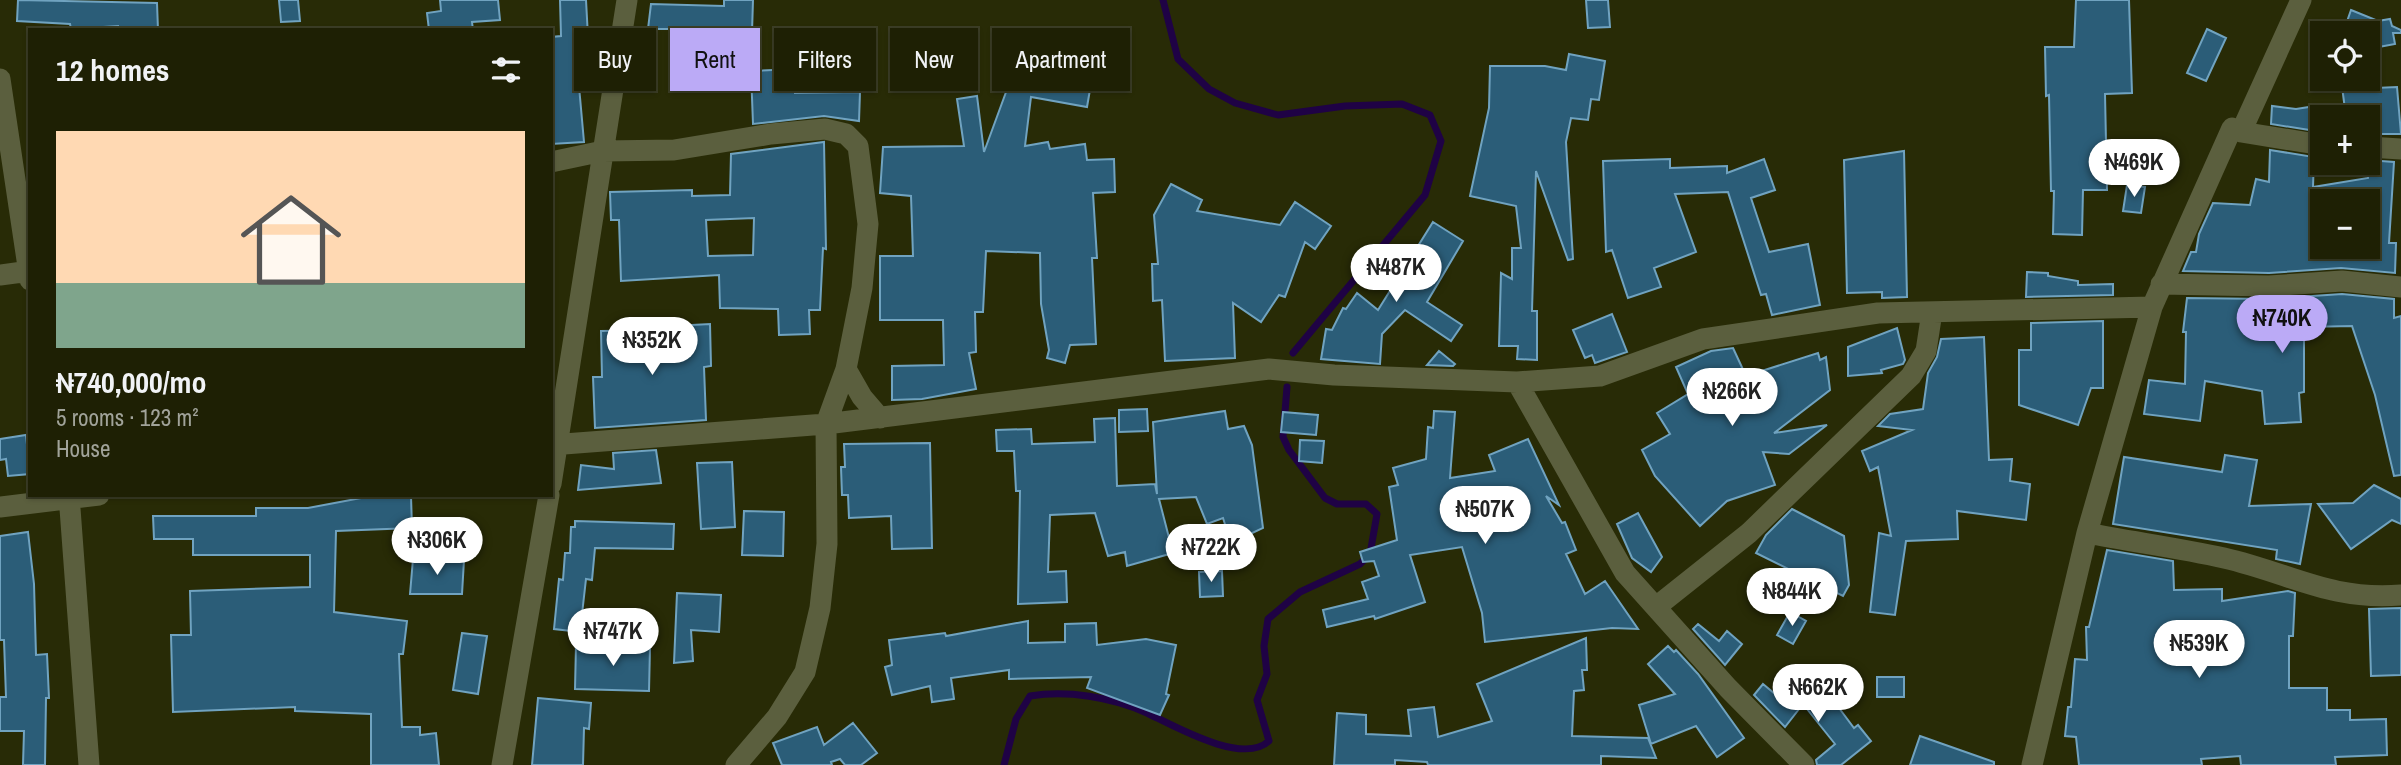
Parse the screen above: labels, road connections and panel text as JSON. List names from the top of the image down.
{
  "page": {
    "map_buttons": ["+", "−"],
    "chip": [
      "Buy",
      "Rent",
      "Filters",
      "New",
      "Apartment"
    ],
    "heading": "12 homes",
    "list": [
      {
        "name": "₦740,000/mo",
        "note": "5 rooms · 123 m² · House"
      }
    ],
    "price": [
      "₦469K",
      "₦487K",
      "₦740K",
      "₦352K",
      "₦266K",
      "₦507K",
      "₦306K",
      "₦722K",
      "₦844K",
      "₦747K",
      "₦539K",
      "₦662K"
    ]
  }
}
